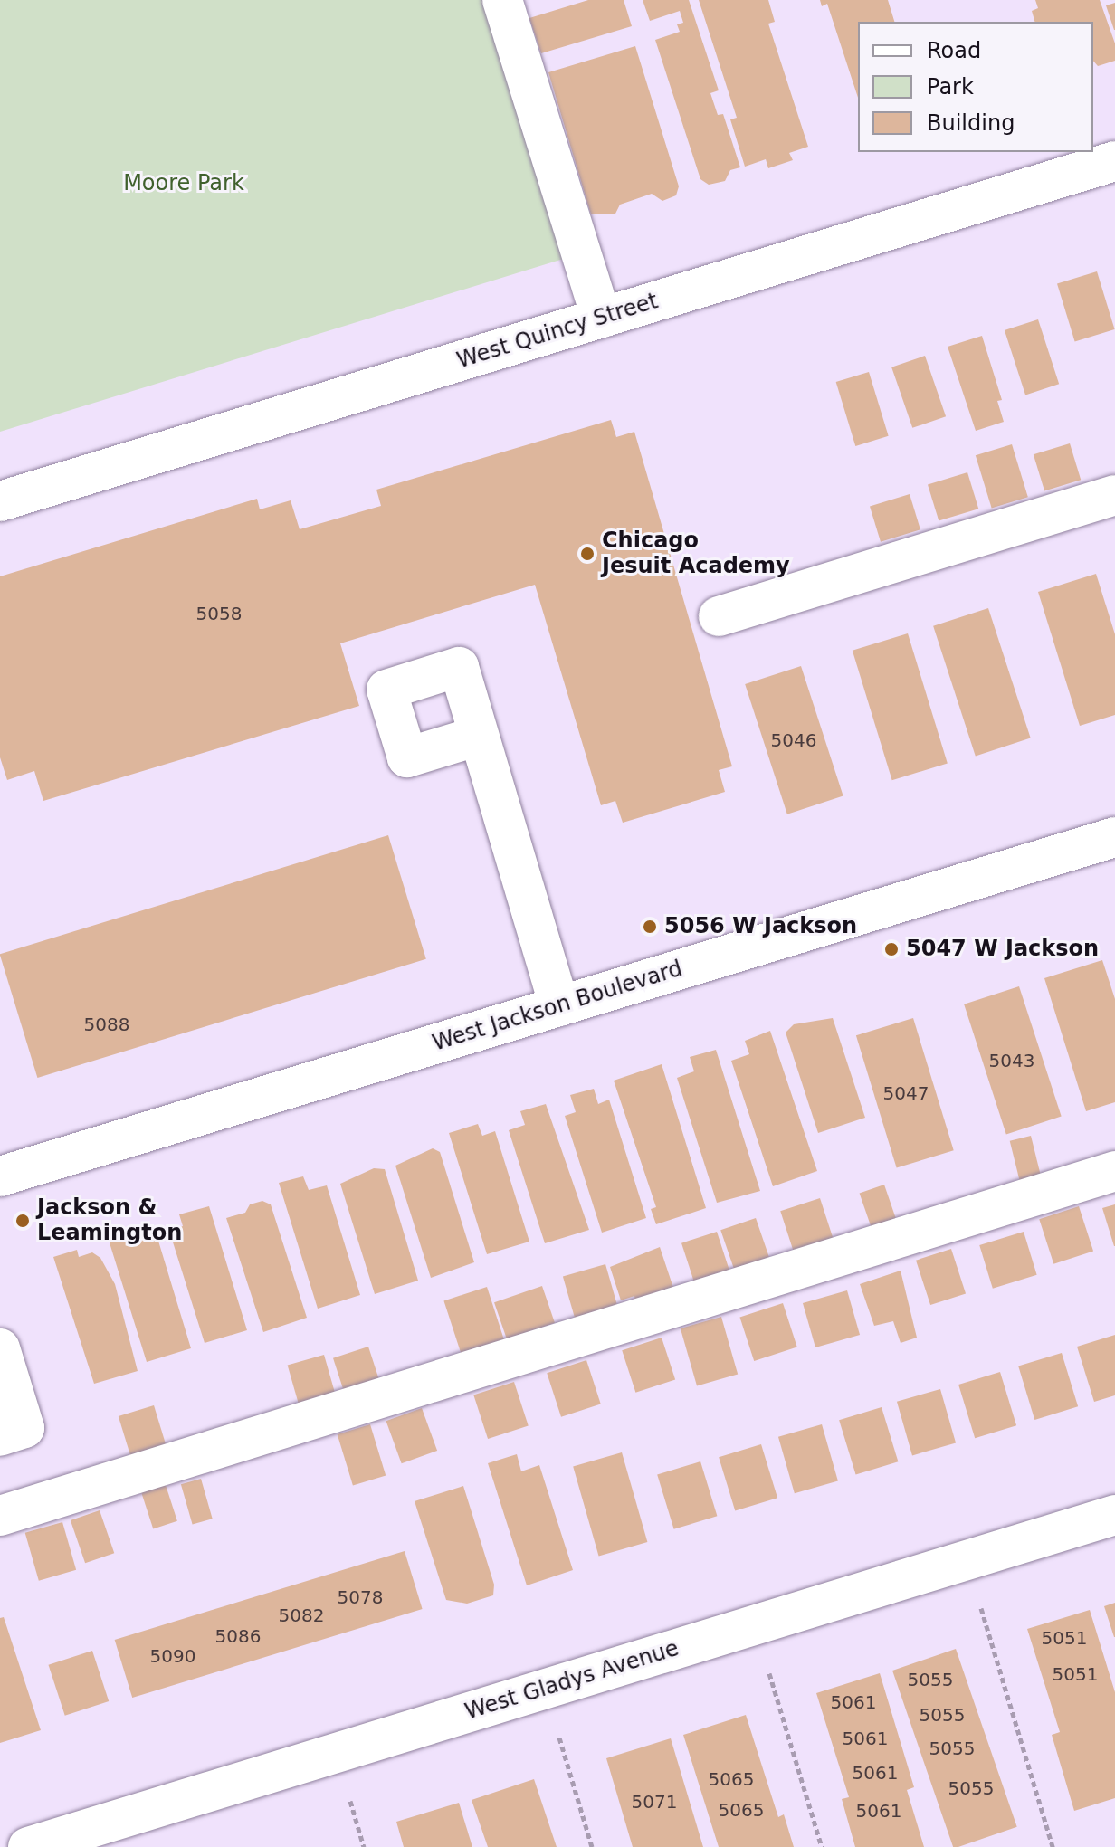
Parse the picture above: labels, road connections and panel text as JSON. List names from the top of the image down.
{
  "streets": {
    "street": ["West Quincy Street", "West Jackson Boulevard", "West Gladys Avenue"]
  },
  "parks": ["Moore Park"],
  "places": [
    "Chicago Jesuit Academy",
    "5056 W Jackson",
    "5047 W Jackson",
    "Jackson & Leamington"
  ],
  "house_numbers": [
    "5058",
    "5046",
    "5088",
    "5043",
    "5047",
    "5078",
    "5082",
    "5086",
    "5051",
    "5090",
    "5051",
    "5055",
    "5061",
    "5055",
    "5061",
    "5055",
    "5061",
    "5065",
    "5055",
    "5071",
    "5065",
    "5061"
  ],
  "legend": ["Road", "Park", "Building"]
}
